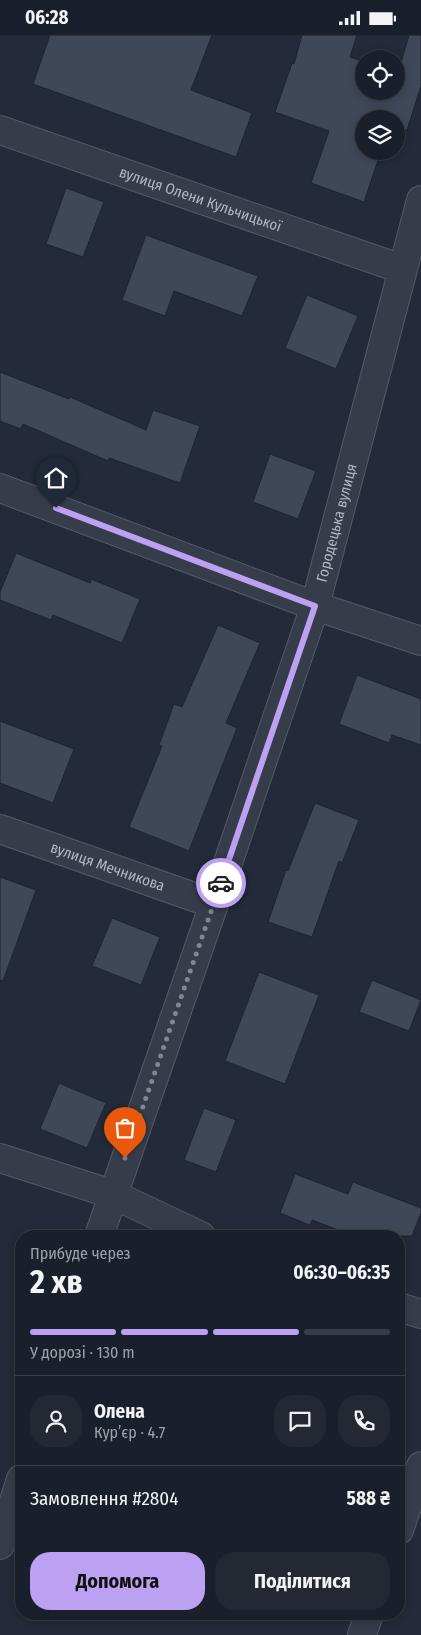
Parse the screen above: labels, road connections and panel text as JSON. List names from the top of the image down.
{
  "streets": {
    "street": ["вулиця Олени Кульчицької", "Городецька вулиця", "вулиця Мечникова"]
  },
  "crossings": [
    ["вулиця Олени Кульчицької", "Городецька вулиця"],
    ["Городецька вулиця", "вулиця Мечникова"]
  ],
  "page": {
    "status": "06:28",
    "heading": ["2 хв", "Прибуде через", "06:30–06:35"],
    "panel": [
      "Олена",
      "Кур’єр · 4.7",
      "Замовлення #2804",
      "588 ₴"
    ],
    "bar": "У дорозі · 130 m",
    "buttons": ["Допомога", "Поділитися"]
  }
}
